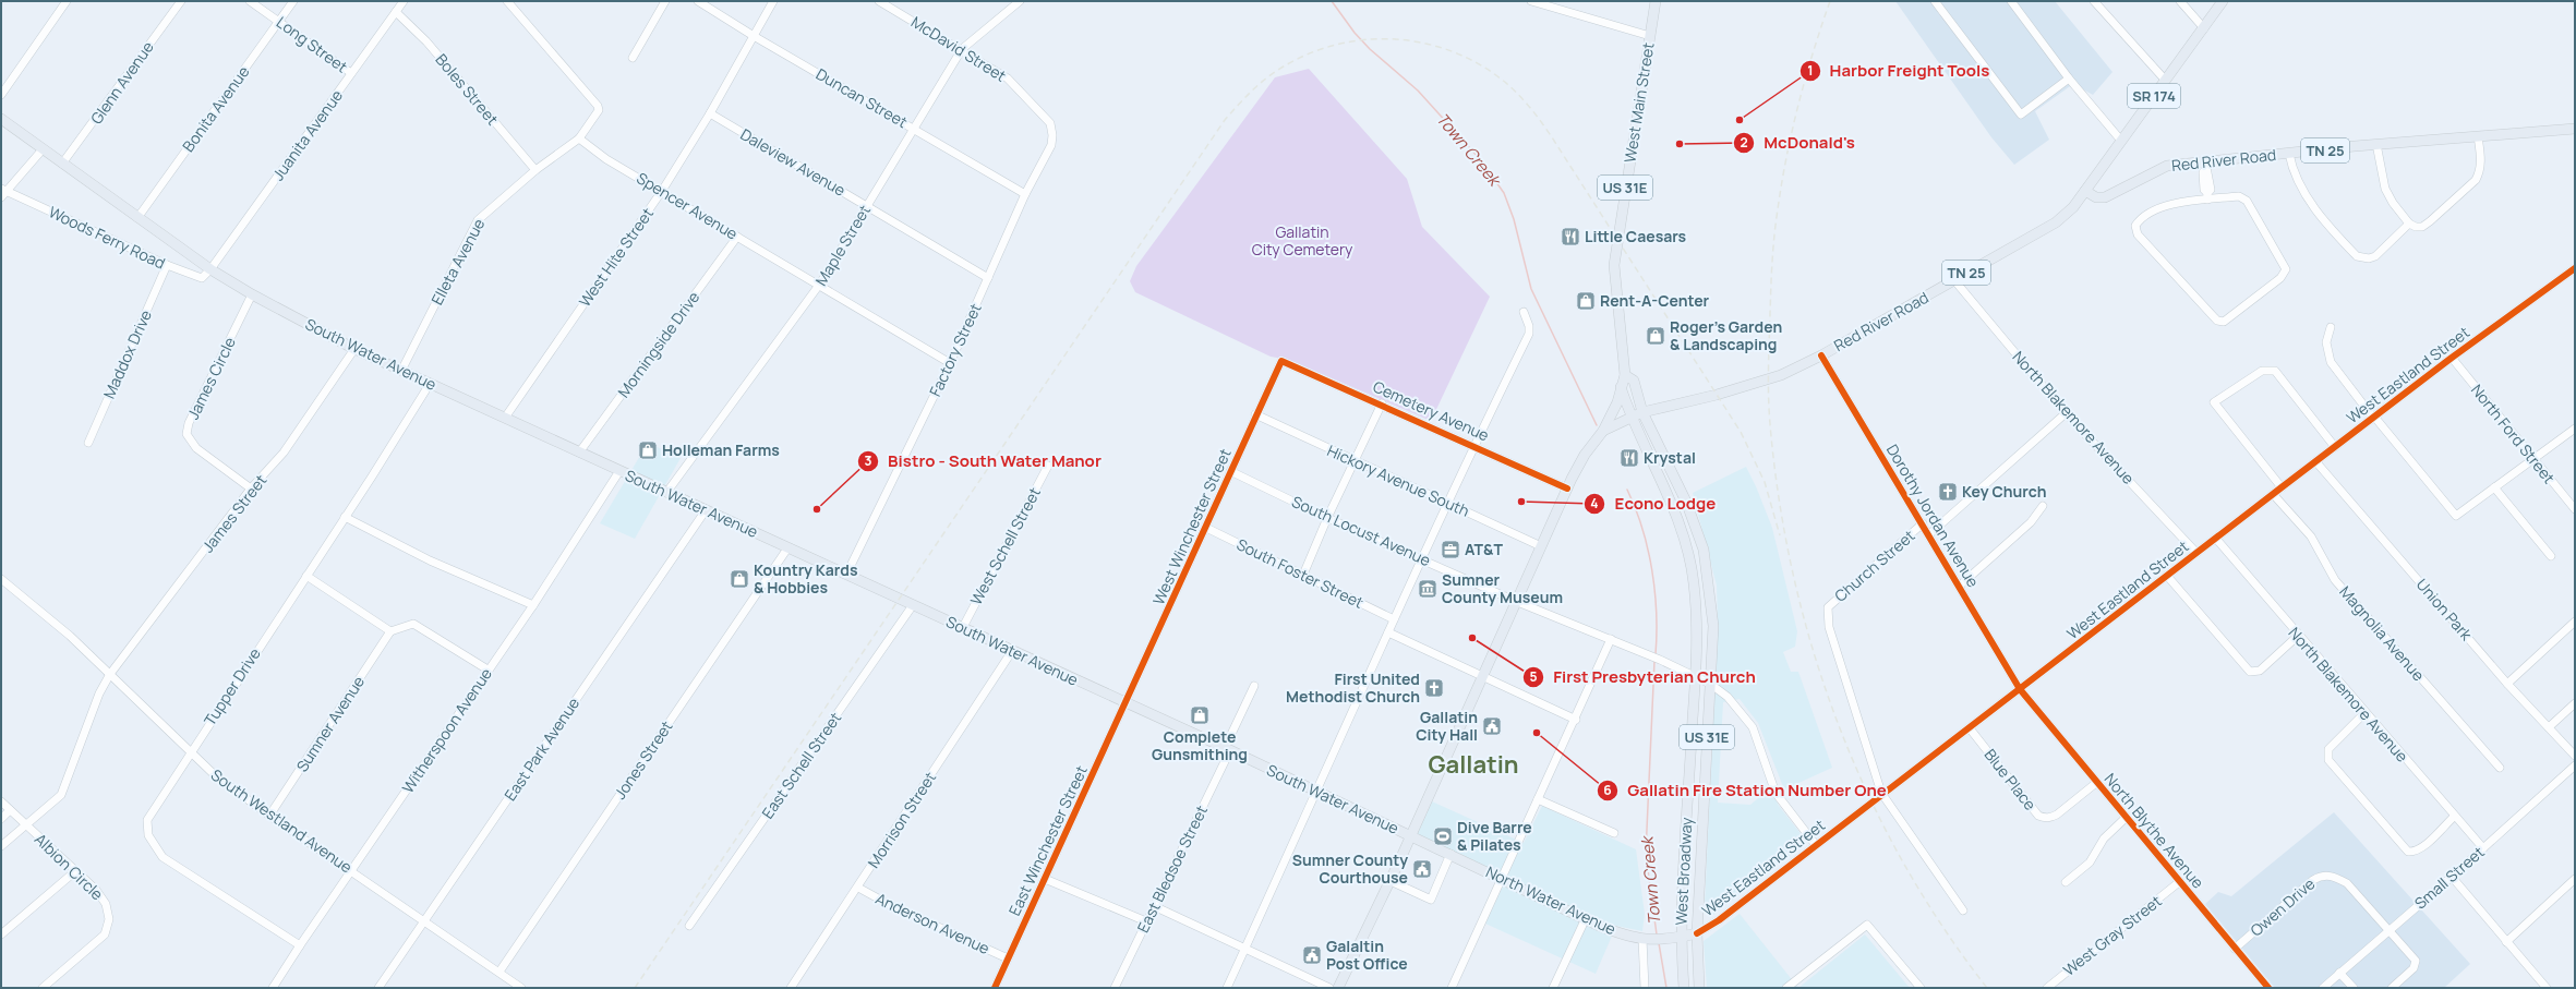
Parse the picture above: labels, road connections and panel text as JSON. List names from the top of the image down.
{
  "streets": {
    "main road": [
      "SR 174",
      "West Main Street",
      "TN 25",
      "Red River Road",
      "US 31E",
      "South Water Avenue",
      "West Broadway",
      "North Water Avenue"
    ],
    "street": [
      "Long Street",
      "McDavid Street",
      "Glenn Avenue",
      "Boles Street",
      "Duncan Street",
      "Bonita Avenue",
      "Juanita Avenue",
      "Daleview Avenue",
      "Spencer Avenue",
      "Woods Ferry Road",
      "Maple Street",
      "West Hite Street",
      "Elleta Avenue",
      "Morningside Drive",
      "Factory Street",
      "Maddox Drive",
      "West Eastland Street",
      "James Circle",
      "Cemetery Avenue",
      "North Blakemore Avenue",
      "North Ford Street",
      "Hickory Avenue South",
      "James Street",
      "Dorothy Jordan Avenue",
      "West Winchester Street",
      "South Locust Avenue",
      "West Schell Street",
      "Church Street",
      "South Foster Street",
      "Union Park",
      "Magnolia Avenue",
      "Tupper Drive",
      "Sumner Avenue",
      "Witherspoon Avenue",
      "East Park Avenue",
      "Jones Street",
      "East Schell Street",
      "Blue Place",
      "Morrison Street",
      "South Westland Avenue",
      "North Blythe Avenue",
      "East Winchester Street",
      "Albion Circle",
      "East Bledsoe Street",
      "Small Street",
      "Owen Drive",
      "Anderson Avenue",
      "West Gray Street"
    ]
  },
  "crossings": [
    ["Long Street", "Bonita Avenue"],
    ["Long Street", "Juanita Avenue"],
    ["McDavid Street", "Maple Street"],
    ["McDavid Street", "Factory Street"],
    ["Glenn Avenue", "South Water Avenue"],
    ["Boles Street", "Juanita Avenue"],
    ["Boles Street", "Elleta Avenue"],
    ["SR 174", "Red River Road"],
    ["Duncan Street", "Maple Street"],
    ["Duncan Street", "West Hite Street"],
    ["Duncan Street", "Factory Street"],
    ["West Main Street", "TN 25"],
    ["West Main Street", "Red River Road"],
    ["West Main Street", "US 31E"],
    ["West Main Street", "West Broadway"],
    ["Bonita Avenue", "South Water Avenue"],
    ["Juanita Avenue", "Woods Ferry Road"],
    ["Juanita Avenue", "South Water Avenue"],
    ["TN 25", "Red River Road"],
    ["TN 25", "South Water Avenue"],
    ["TN 25", "Cemetery Avenue"],
    ["TN 25", "Hickory Avenue South"],
    ["TN 25", "South Locust Avenue"],
    ["TN 25", "North Water Avenue"],
    ["Red River Road", "US 31E"],
    ["Red River Road", "North Blakemore Avenue"],
    ["Red River Road", "Dorothy Jordan Avenue"],
    ["Red River Road", "West Broadway"],
    ["Daleview Avenue", "Maple Street"],
    ["Daleview Avenue", "West Hite Street"],
    ["Daleview Avenue", "Factory Street"],
    ["US 31E", "West Eastland Street"],
    ["US 31E", "South Locust Avenue"],
    ["US 31E", "West Broadway"],
    ["US 31E", "North Water Avenue"],
    ["Spencer Avenue", "Maple Street"],
    ["Spencer Avenue", "West Hite Street"],
    ["Spencer Avenue", "Elleta Avenue"],
    ["Spencer Avenue", "Morningside Drive"],
    ["Spencer Avenue", "Factory Street"],
    ["Woods Ferry Road", "Maddox Drive"],
    ["Woods Ferry Road", "South Water Avenue"],
    ["Maple Street", "South Water Avenue"],
    ["West Hite Street", "South Water Avenue"],
    ["Elleta Avenue", "South Water Avenue"],
    ["Morningside Drive", "South Water Avenue"],
    ["Factory Street", "South Water Avenue"],
    ["South Water Avenue", "James Circle"],
    ["South Water Avenue", "James Street"],
    ["South Water Avenue", "West Winchester Street"],
    ["South Water Avenue", "West Schell Street"],
    ["South Water Avenue", "Tupper Drive"],
    ["South Water Avenue", "Witherspoon Avenue"],
    ["South Water Avenue", "East Park Avenue"],
    ["South Water Avenue", "Jones Street"],
    ["South Water Avenue", "East Schell Street"],
    ["South Water Avenue", "Morrison Street"],
    ["South Water Avenue", "East Winchester Street"],
    ["South Water Avenue", "East Bledsoe Street"],
    ["South Water Avenue", "North Water Avenue"],
    ["West Eastland Street", "North Blakemore Avenue"],
    ["West Eastland Street", "North Ford Street"],
    ["West Eastland Street", "Dorothy Jordan Avenue"],
    ["West Eastland Street", "South Locust Avenue"],
    ["West Eastland Street", "Church Street"],
    ["West Eastland Street", "Union Park"],
    ["West Eastland Street", "Magnolia Avenue"],
    ["West Eastland Street", "Blue Place"],
    ["West Eastland Street", "North Blythe Avenue"],
    ["West Eastland Street", "West Broadway"],
    ["West Eastland Street", "North Water Avenue"],
    ["James Circle", "James Street"],
    ["Cemetery Avenue", "West Winchester Street"],
    ["North Blakemore Avenue", "Church Street"],
    ["North Blakemore Avenue", "Small Street"],
    ["Hickory Avenue South", "West Winchester Street"],
    ["James Street", "South Westland Avenue"],
    ["James Street", "Albion Circle"],
    ["Dorothy Jordan Avenue", "Church Street"],
    ["Dorothy Jordan Avenue", "North Blythe Avenue"],
    ["West Winchester Street", "South Locust Avenue"],
    ["West Winchester Street", "South Foster Street"],
    ["West Winchester Street", "East Winchester Street"],
    ["South Locust Avenue", "West Broadway"],
    ["Tupper Drive", "Witherspoon Avenue"],
    ["Tupper Drive", "South Westland Avenue"],
    ["Sumner Avenue", "South Westland Avenue"],
    ["Witherspoon Avenue", "South Westland Avenue"],
    ["East Park Avenue", "South Westland Avenue"],
    ["Jones Street", "South Westland Avenue"],
    ["Blue Place", "North Blythe Avenue"],
    ["Morrison Street", "Anderson Avenue"],
    ["North Blythe Avenue", "Owen Drive"],
    ["North Blythe Avenue", "West Gray Street"],
    ["East Winchester Street", "Anderson Avenue"],
    ["West Broadway", "North Water Avenue"],
    ["Small Street", "Owen Drive"]
  ],
  "districts": ["Gallatin"],
  "water": ["Town Creek"],
  "parks": ["Gallatin City Cemetery"],
  "places": {
    "other": [
      "Harbor Freight Tools",
      "McDonald's",
      "Econo Lodge",
      "Bistro - South Water Manor",
      "First Presbyterian Church",
      "Gallatin Fire Station Number One"
    ],
    "restaurant": ["Little Caesars", "Krystal"],
    "shop": [
      "Rent-A-Center",
      "Roger's Garden & Landscaping",
      "Holleman Farms",
      "Kountry Kards & Hobbies",
      "Complete Gunsmithing"
    ],
    "church": ["Key Church", "First United Methodist Church"],
    "office": ["AT&T"],
    "museum": ["Sumner County Museum"],
    "public building": ["Gallatin City Hall", "Sumner County Courthouse", "Galaltin Post Office"],
    "sports": ["Dive Barre & Pilates"]
  }
}
